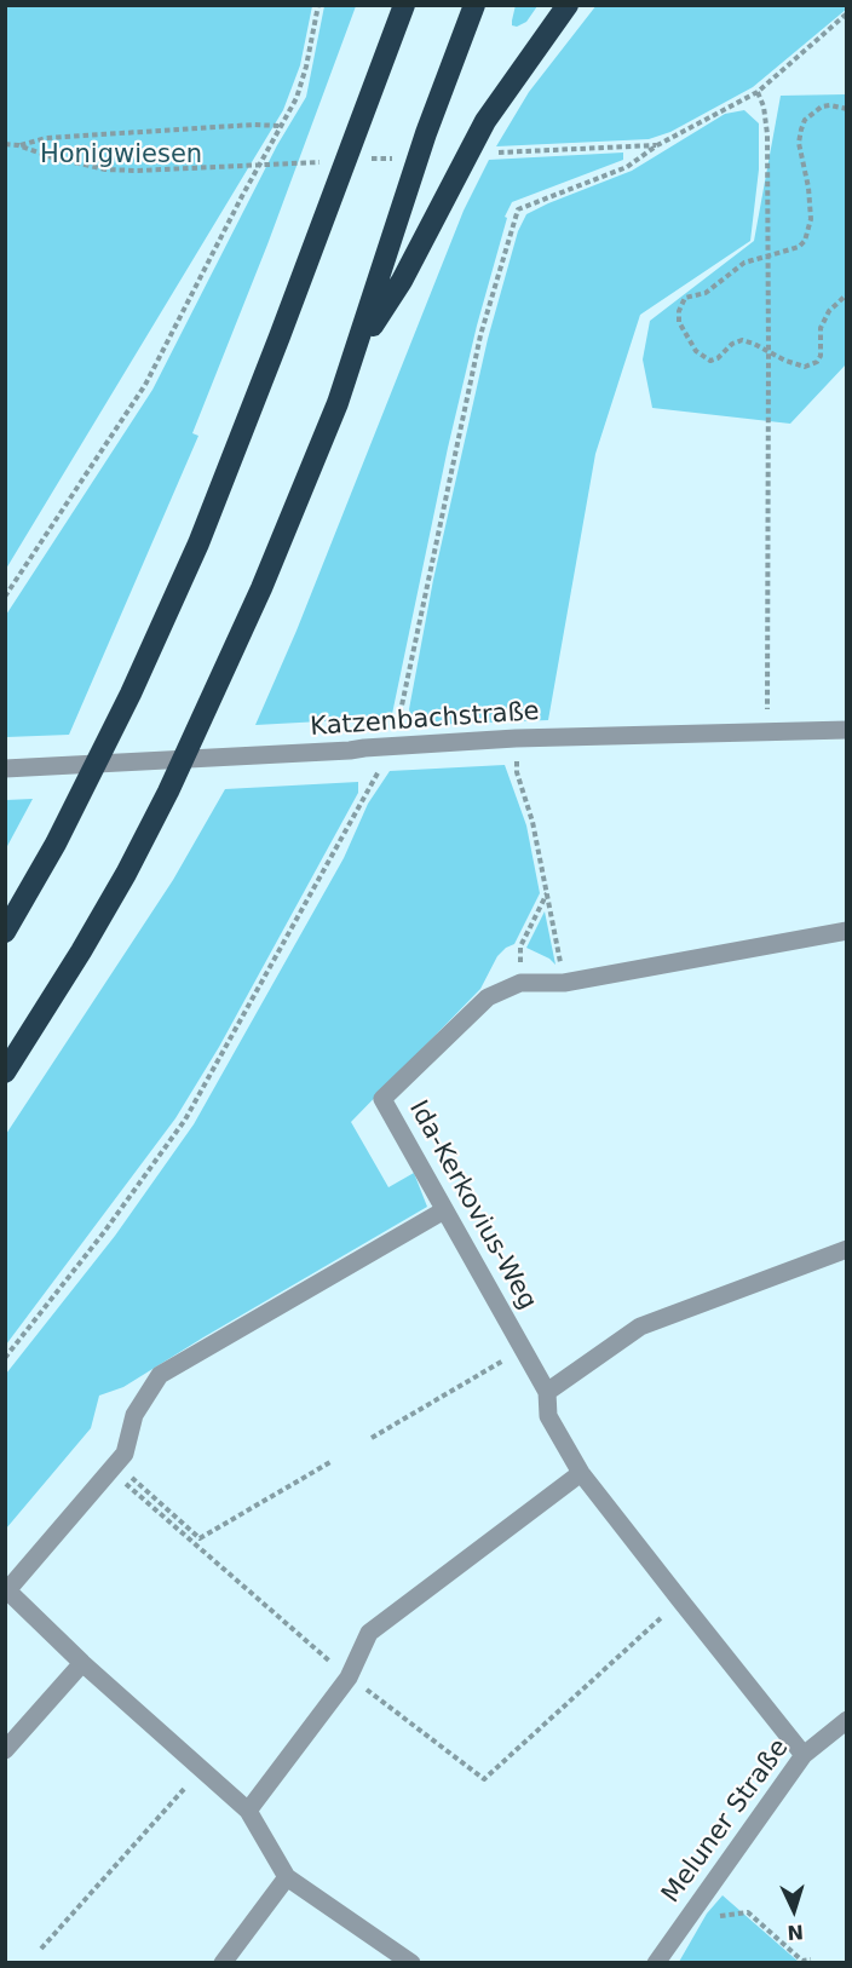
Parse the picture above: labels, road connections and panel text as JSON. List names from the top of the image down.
{
  "streets": {
    "street": ["Katzenbachstraße", "Ida-Kerkovius-Weg", "Meluner Straße"]
  },
  "crossings": [
    ["Ida-Kerkovius-Weg", "Meluner Straße"]
  ],
  "parks": ["Honigwiesen"],
  "north": "bottom"
}
